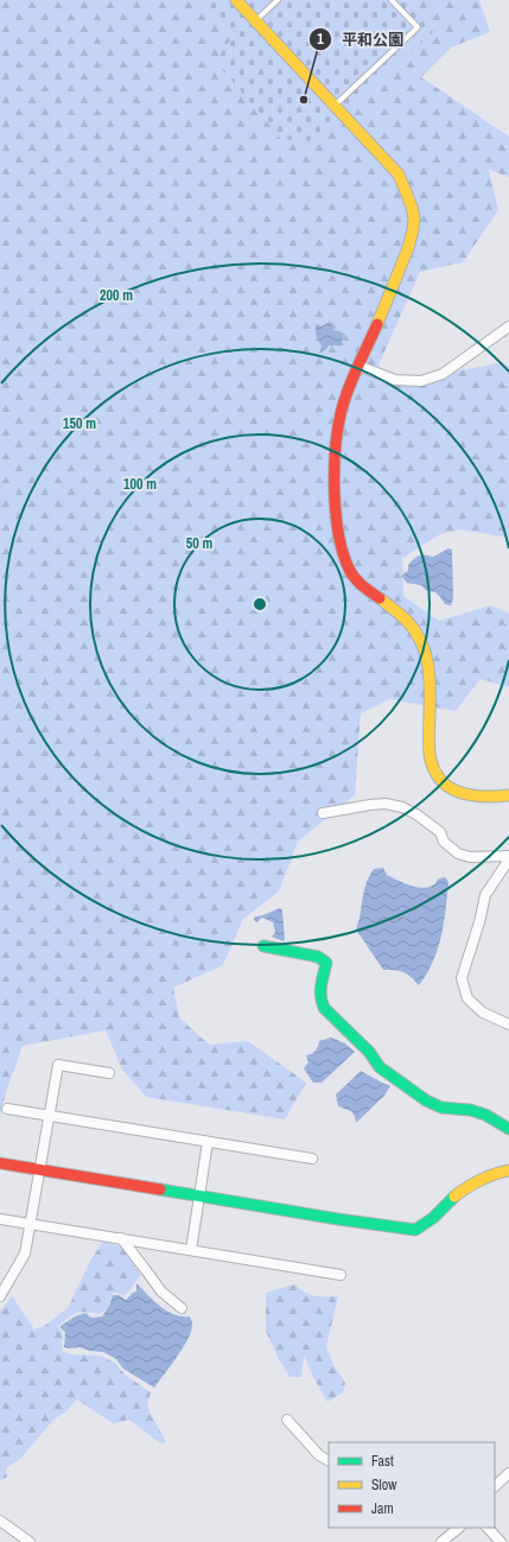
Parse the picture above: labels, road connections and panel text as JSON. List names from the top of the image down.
{
  "places": ["平和公園"],
  "legend": ["Fast", "Slow", "Jam"],
  "rings": [
    "200 m",
    "150 m",
    "100 m",
    "50 m"
  ]
}
